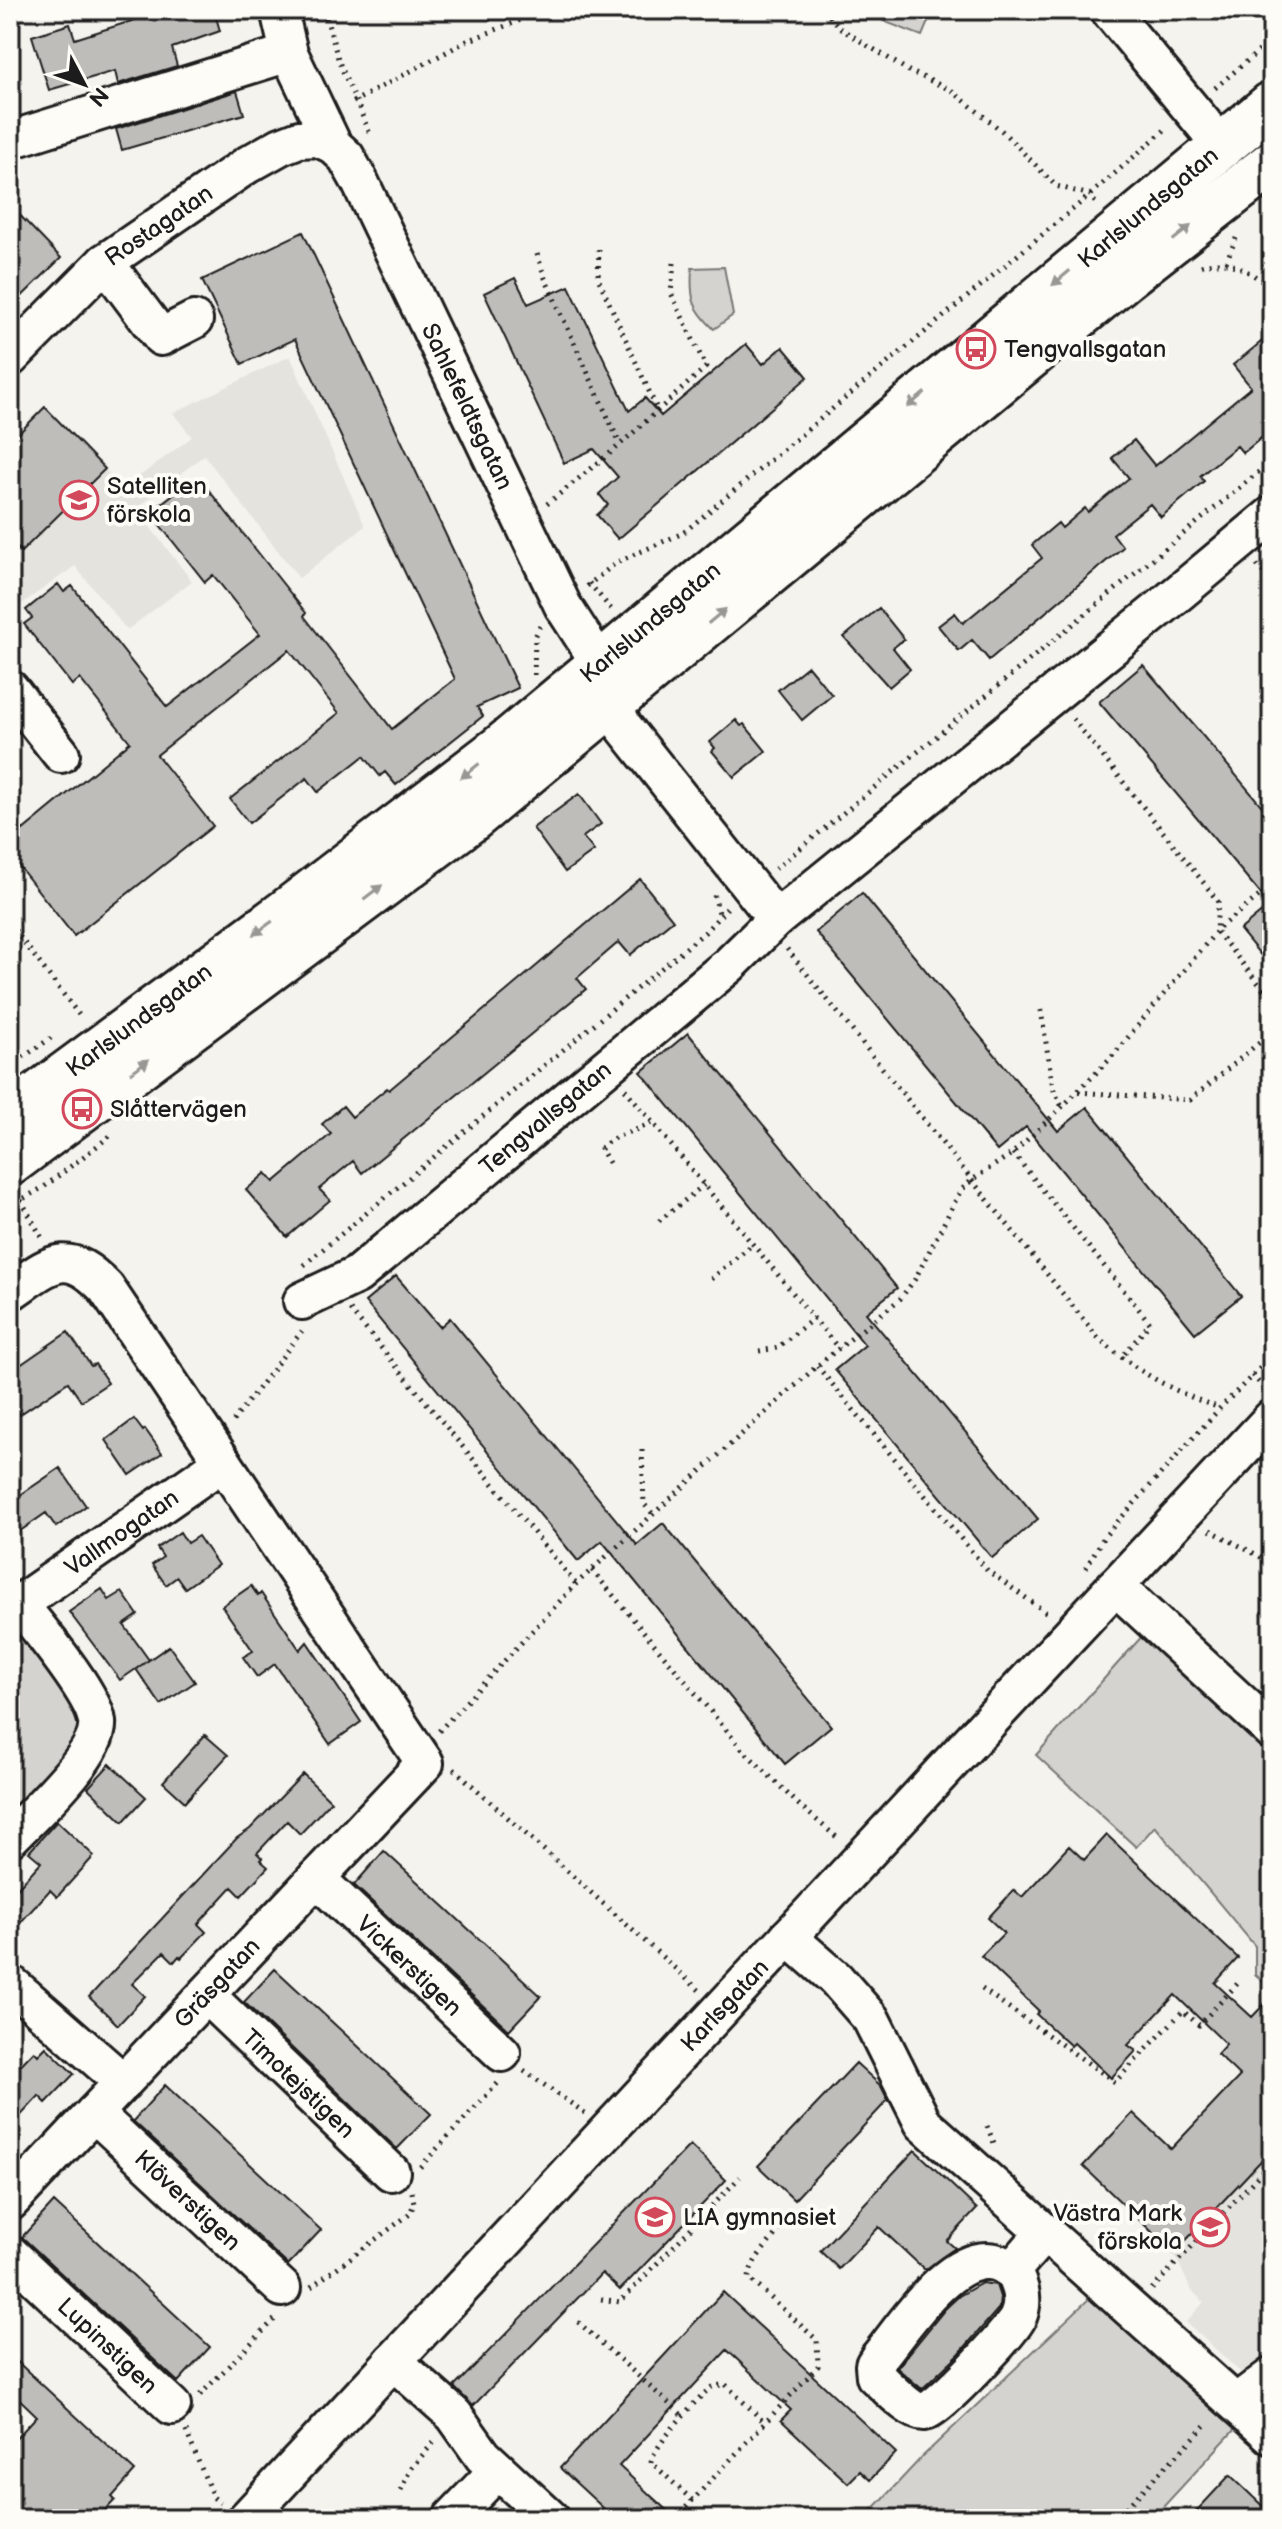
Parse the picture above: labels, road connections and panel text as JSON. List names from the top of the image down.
{
  "streets": {
    "main road": ["Karlslundsgatan"],
    "street": [
      "Rostagatan",
      "Sahlefeldtsgatan",
      "Tengvallsgatan",
      "Vallmogatan",
      "Vickerstigen",
      "Gräsgatan",
      "Karlsgatan",
      "Timotejstigen",
      "Klöverstigen",
      "Lupinstigen"
    ]
  },
  "crossings": [
    ["Karlslundsgatan", "Sahlefeldtsgatan"],
    ["Rostagatan", "Sahlefeldtsgatan"],
    ["Vickerstigen", "Gräsgatan"],
    ["Gräsgatan", "Timotejstigen"],
    ["Gräsgatan", "Klöverstigen"]
  ],
  "places": {
    "bus stop": ["Tengvallsgatan", "Slåttervägen"],
    "school or university": ["Satelliten förskola", "LIA gymnasiet", "Västra Mark förskola"]
  },
  "north": "bottom right"
}
